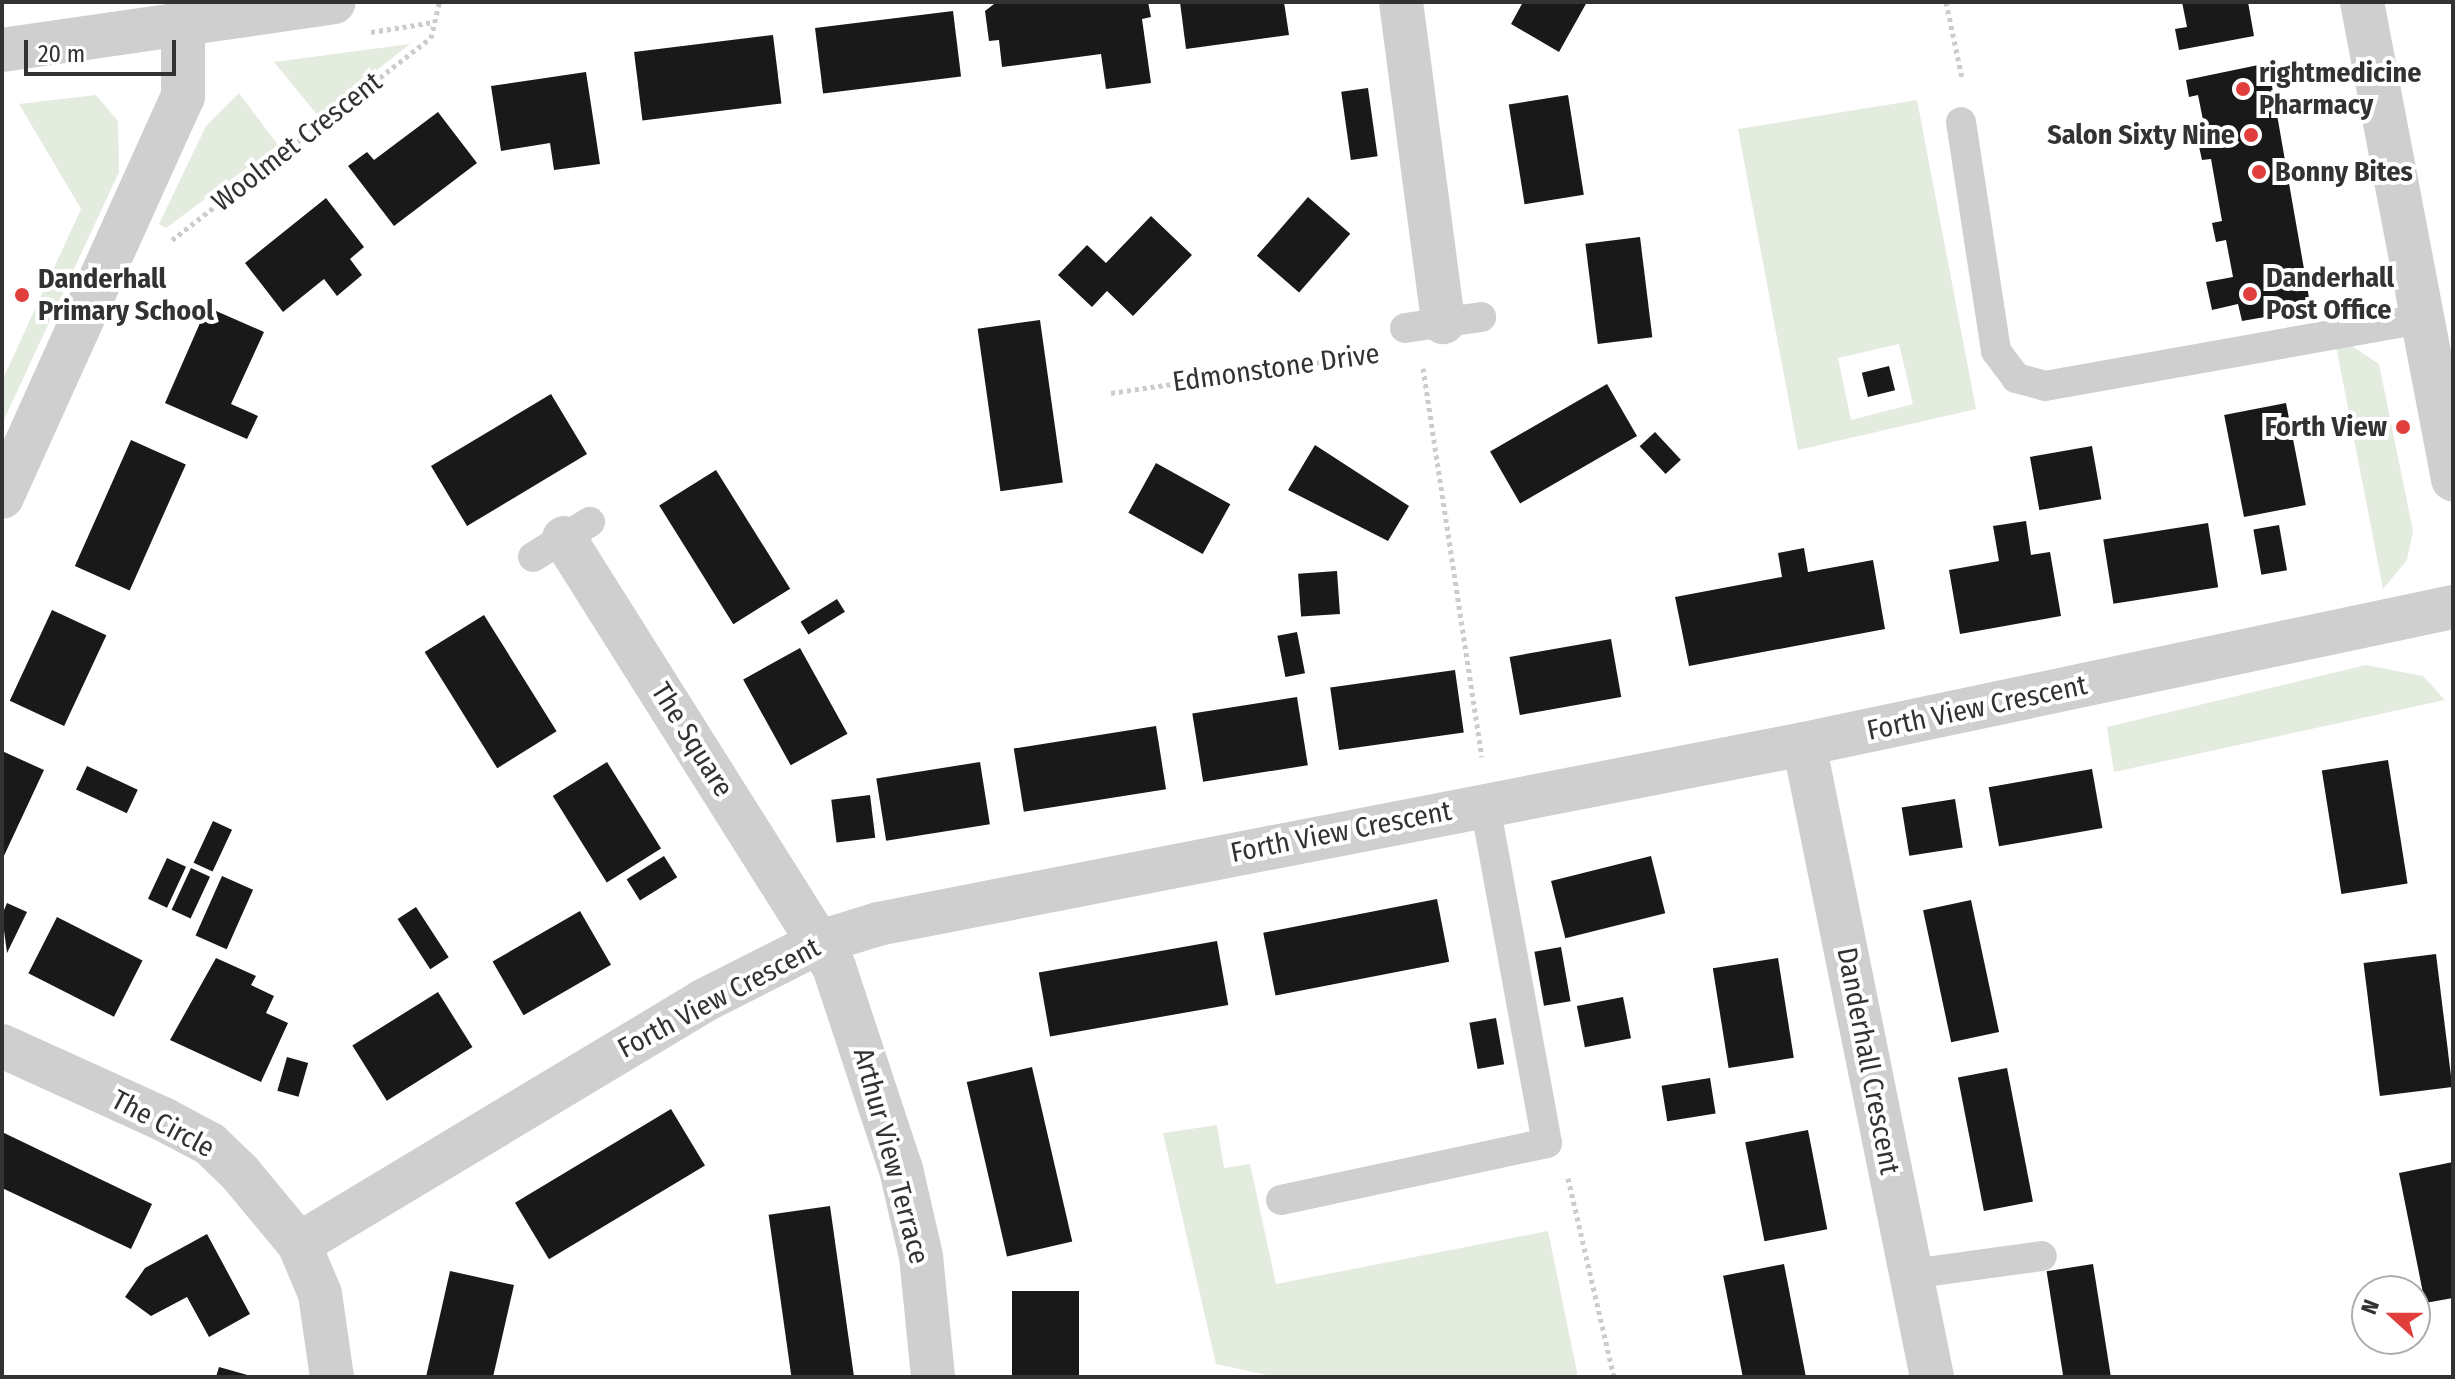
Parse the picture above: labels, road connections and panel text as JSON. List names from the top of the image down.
{
  "streets": {
    "street": [
      "Forth View Crescent",
      "The Square",
      "Danderhall Crescent",
      "The Circle",
      "Arthur View Terrace"
    ],
    "path": ["Woolmet Crescent", "Edmonstone Drive"]
  },
  "crossings": [
    ["Forth View Crescent", "The Square"],
    ["Forth View Crescent", "Danderhall Crescent"],
    ["Forth View Crescent", "The Circle"],
    ["Forth View Crescent", "Arthur View Terrace"],
    ["The Square", "Arthur View Terrace"]
  ],
  "places": [
    "rightmedicine Pharmacy",
    "Salon Sixty Nine",
    "Bonny Bites",
    "Danderhall Post Office",
    "Danderhall Primary School",
    "Forth View"
  ],
  "scale_bar": "20 m",
  "north": "left"
}
